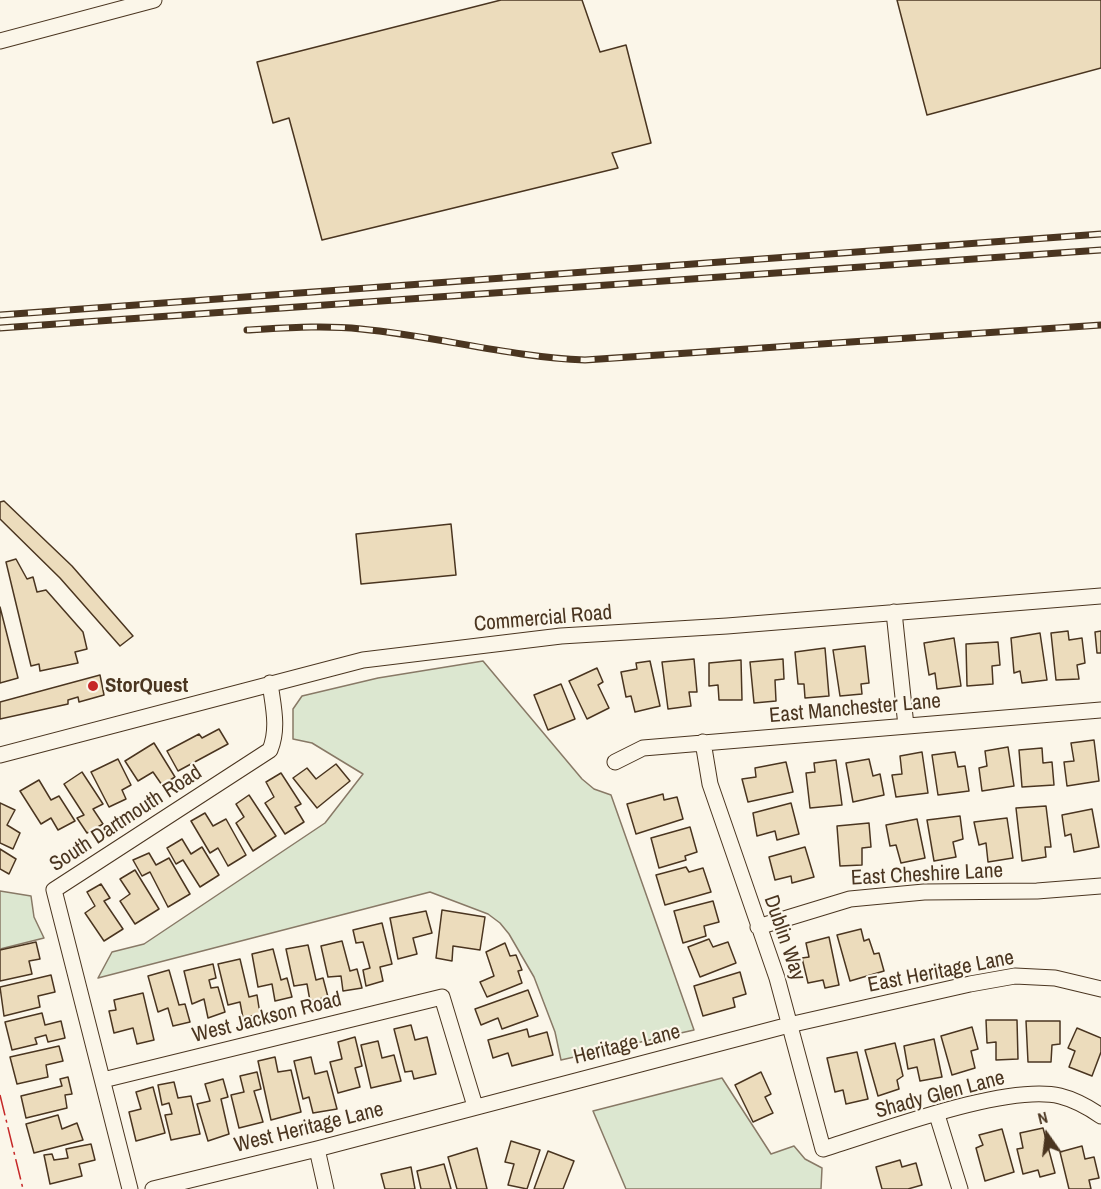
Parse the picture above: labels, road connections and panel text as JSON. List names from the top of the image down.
{
  "streets": {
    "street": [
      "Commercial Road",
      "East Manchester Lane",
      "South Dartmouth Road",
      "East Cheshire Lane",
      "Dublin Way",
      "East Heritage Lane",
      "West Jackson Road",
      "Heritage Lane",
      "Shady Glen Lane",
      "West Heritage Lane"
    ]
  },
  "crossings": [
    ["Commercial Road", "South Dartmouth Road"],
    ["East Manchester Lane", "Dublin Way"],
    ["South Dartmouth Road", "West Jackson Road"],
    ["East Cheshire Lane", "Dublin Way"],
    ["Dublin Way", "East Heritage Lane"],
    ["Dublin Way", "Heritage Lane"],
    ["Dublin Way", "Shady Glen Lane"],
    ["East Heritage Lane", "Heritage Lane"],
    ["West Jackson Road", "Heritage Lane"],
    ["West Jackson Road", "West Heritage Lane"],
    ["Heritage Lane", "West Heritage Lane"]
  ],
  "places": ["StorQuest"],
  "north": "top"
}
